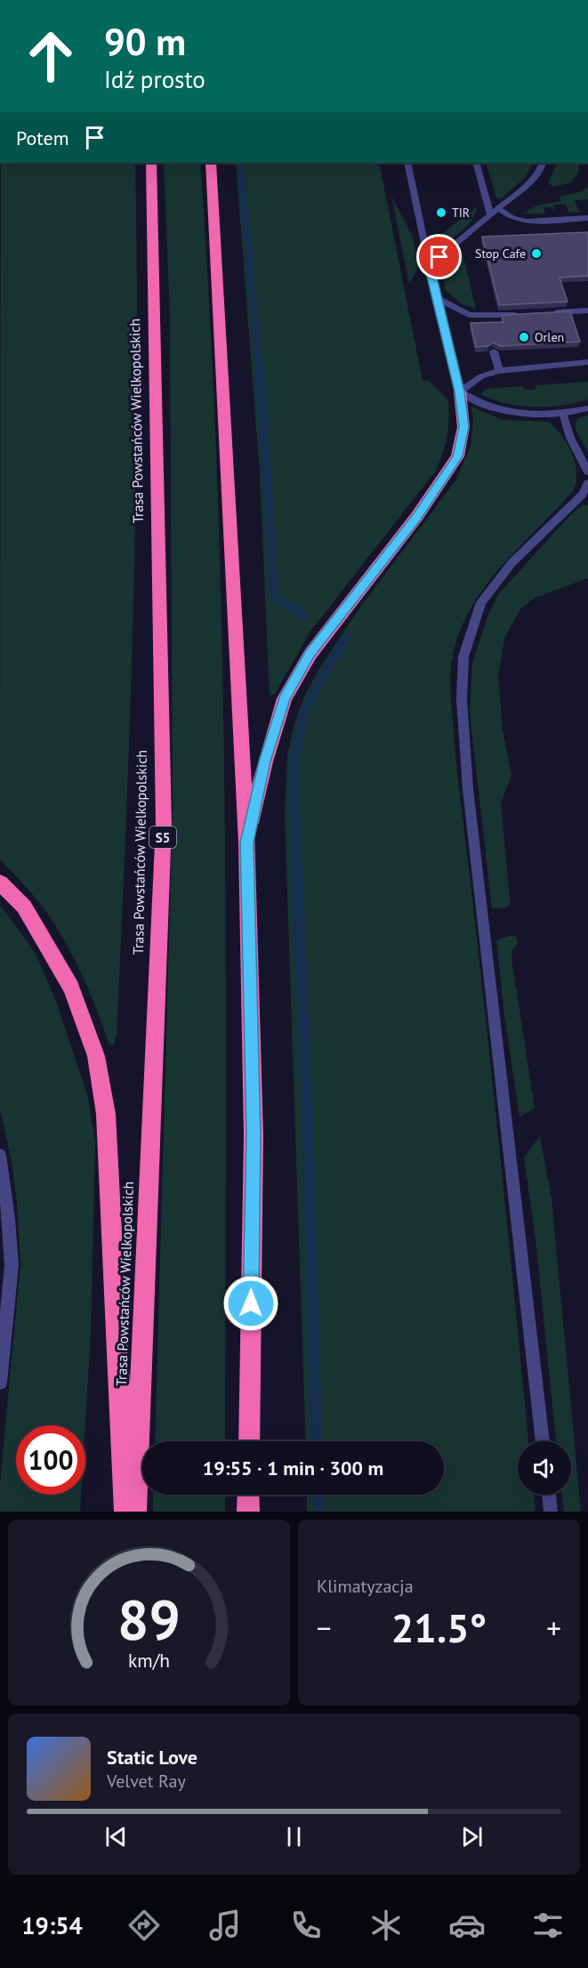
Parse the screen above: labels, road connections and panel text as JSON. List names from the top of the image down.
{
  "streets": {
    "highway": ["Trasa Powstańców Wielkopolskich", "S5"]
  },
  "places": ["TIR", "Stop Cafe", "Orlen"],
  "page": {
    "turn": ["90 m", "Idź prosto"],
    "then": "Potem",
    "limit": "100",
    "trip": "19:55 · 1 min · 300 m",
    "tile": "Klimatyzacja",
    "heat": ["−", "21.5°", "+"],
    "song": ["Static Love", "Velvet Ray"],
    "tabs": "19:54",
    "gauge": ["89", "km/h"]
  }
}
